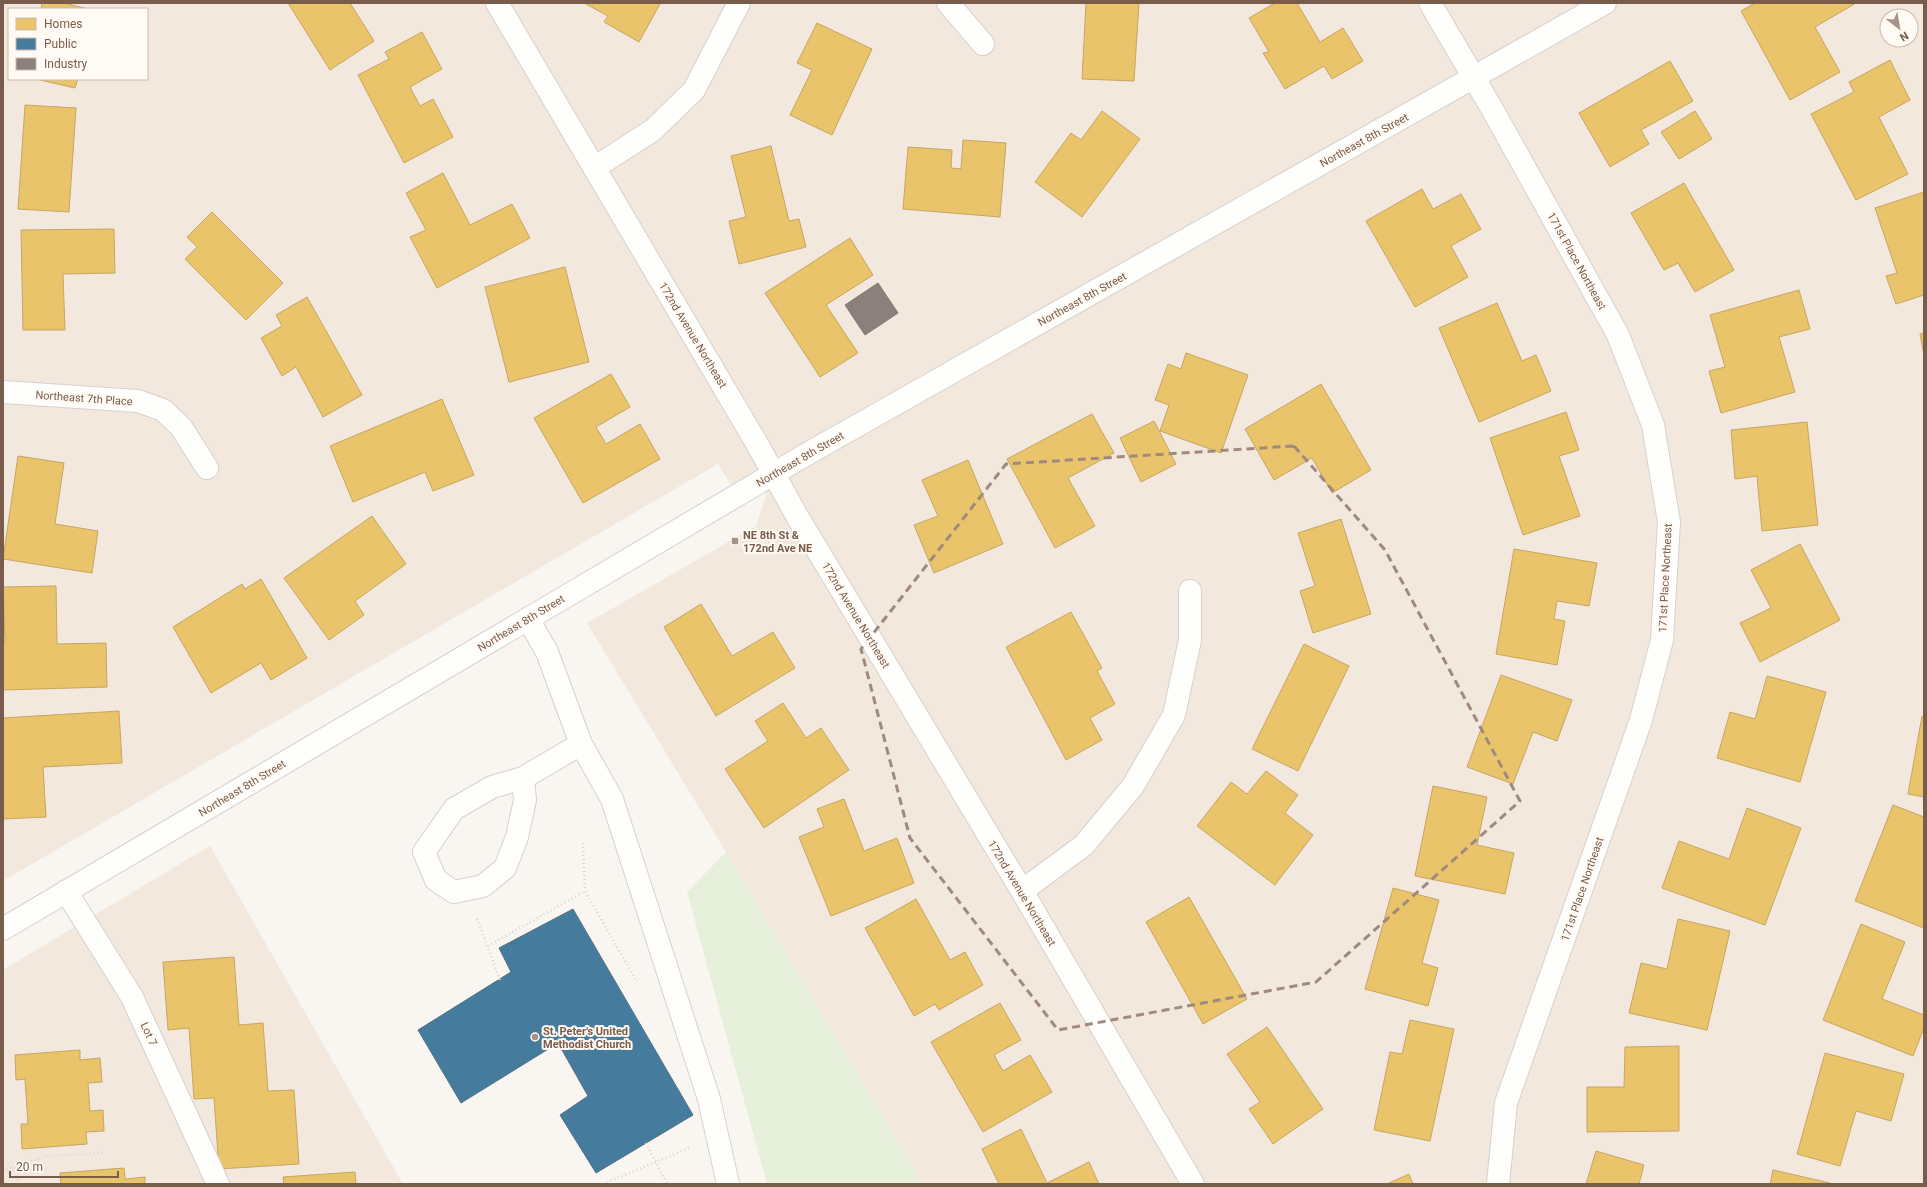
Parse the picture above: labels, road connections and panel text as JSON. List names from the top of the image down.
{
  "streets": {
    "street": [
      "Northeast 8th Street",
      "171st Place Northeast",
      "172nd Avenue Northeast",
      "Northeast 7th Place",
      "Lot 7"
    ]
  },
  "crossings": [
    ["Northeast 8th Street", "171st Place Northeast"],
    ["Northeast 8th Street", "172nd Avenue Northeast"],
    ["Northeast 8th Street", "Lot 7"]
  ],
  "places": {
    "transit": ["NE 8th St & 172nd Ave NE"],
    "other": ["St. Peter's United Methodist Church"]
  },
  "legend": ["Homes", "Public", "Industry"],
  "scale_bar": "20 m",
  "north": "bottom right"
}
